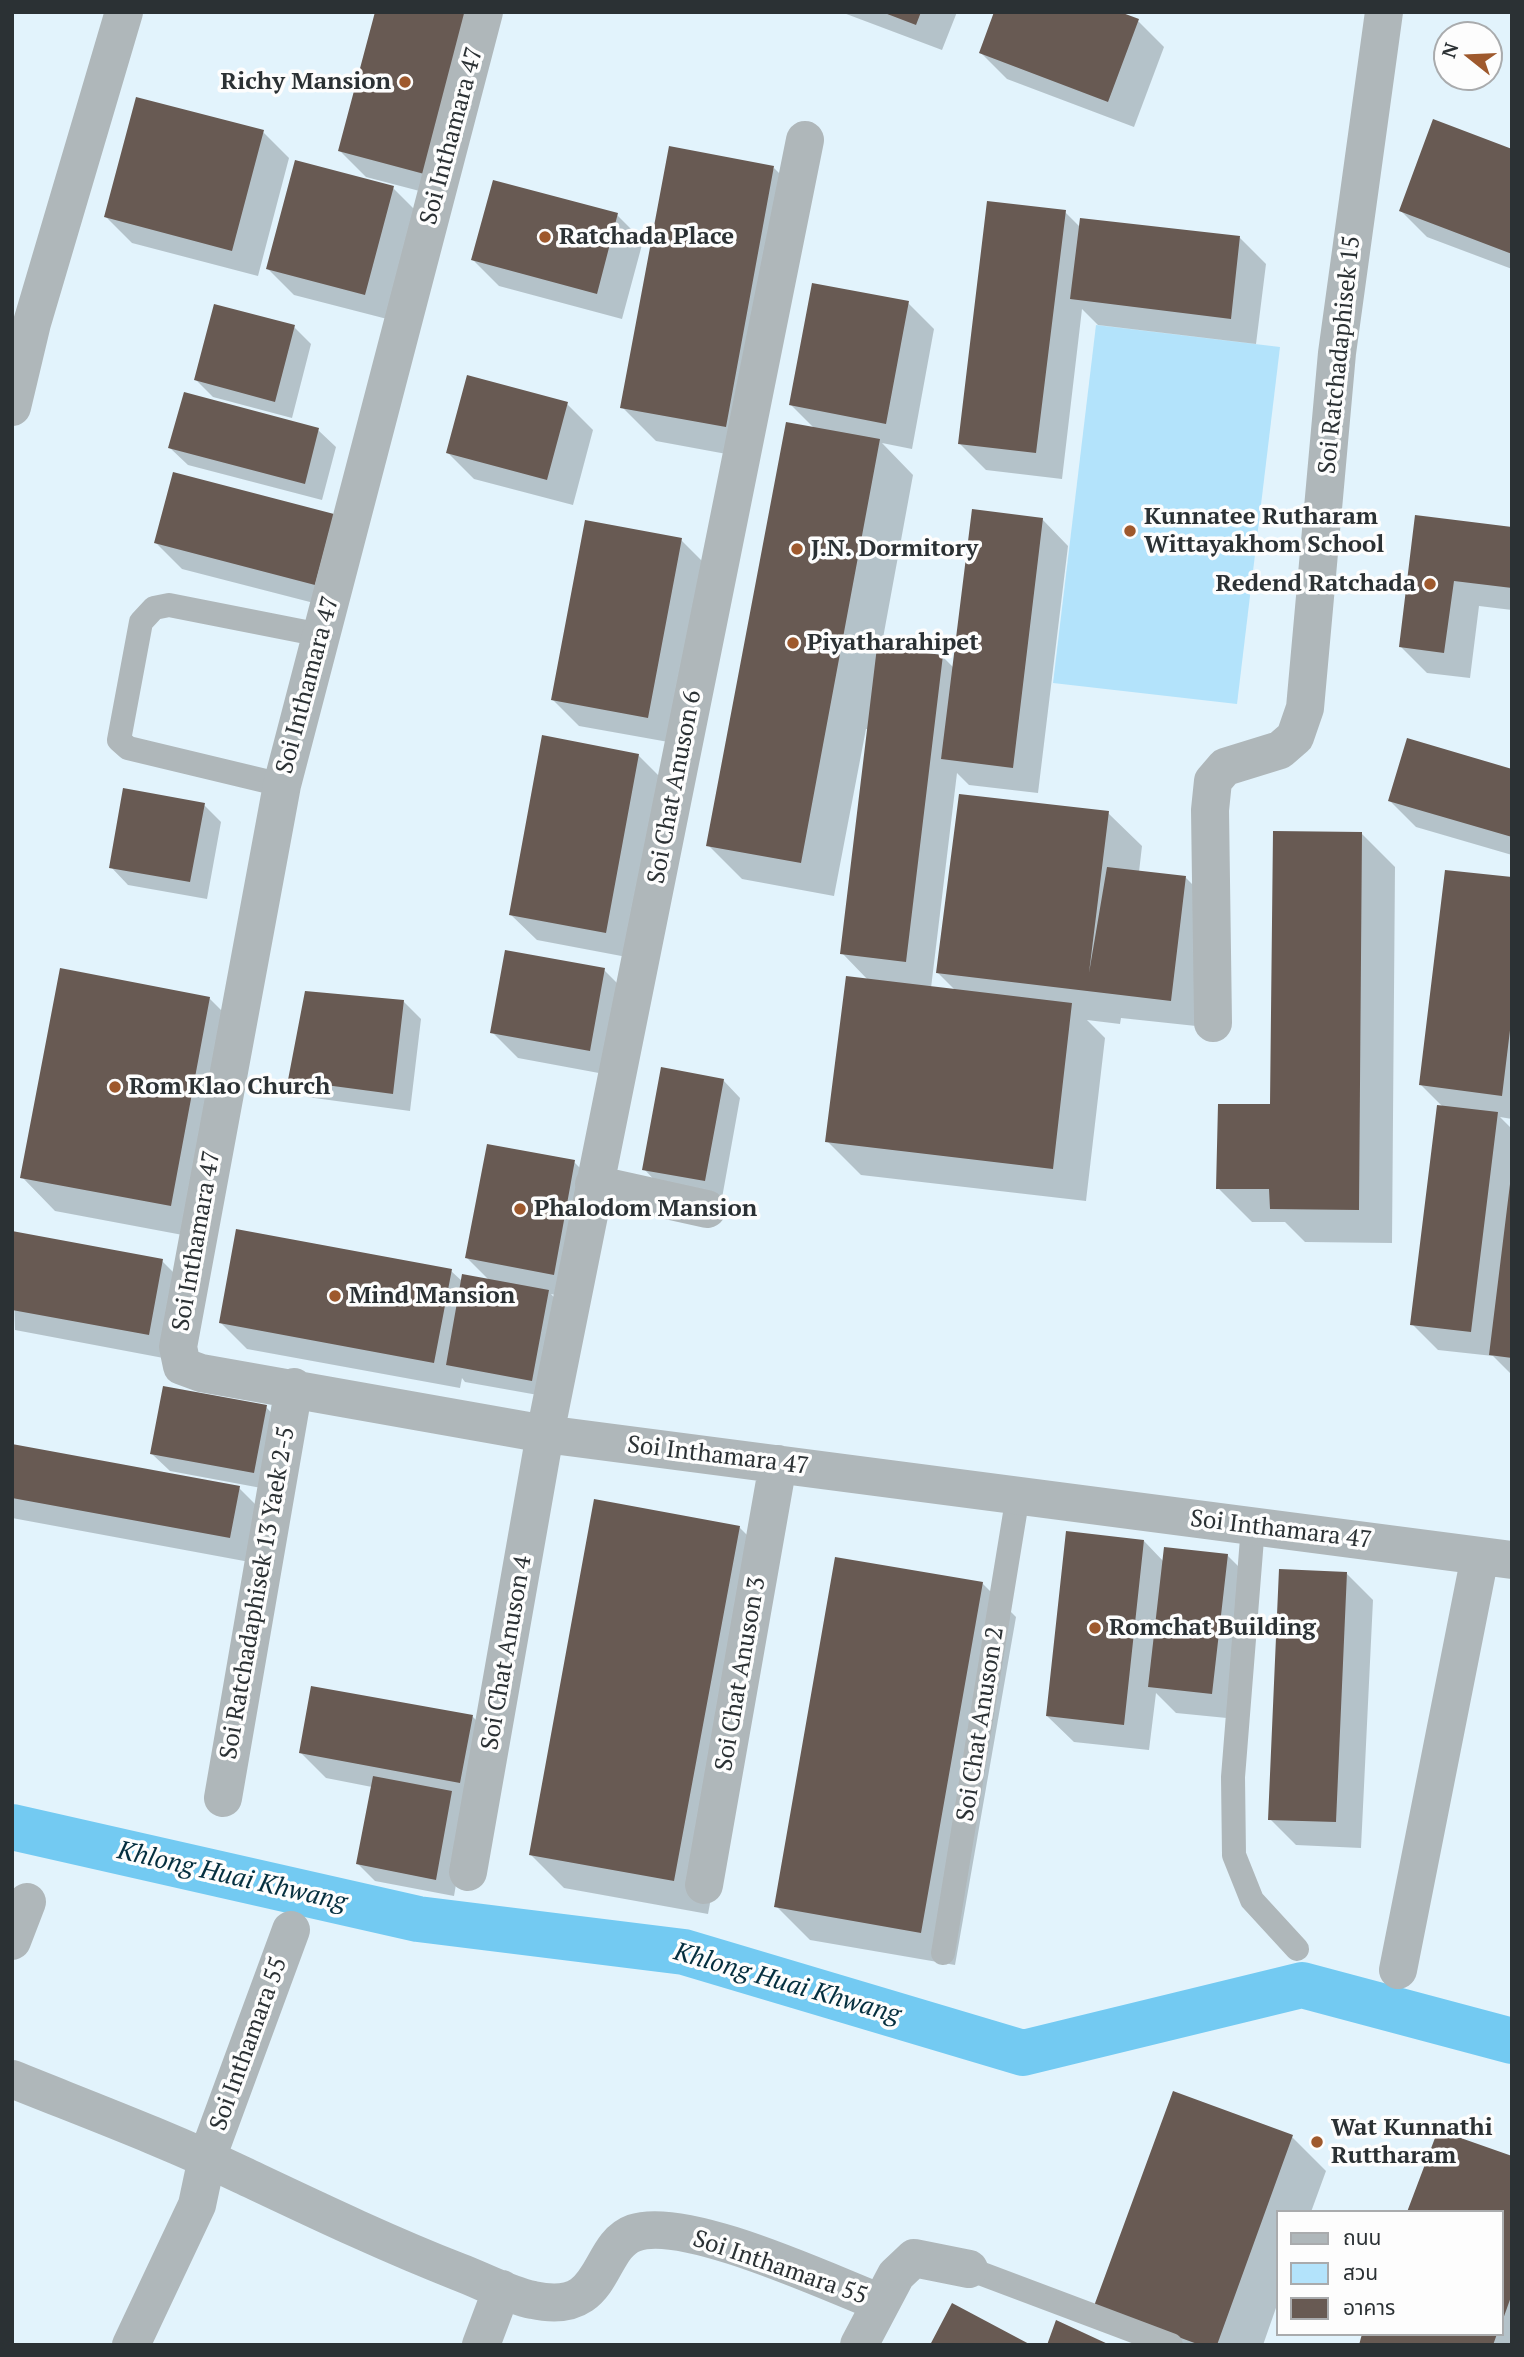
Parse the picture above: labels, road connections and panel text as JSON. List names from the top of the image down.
{
  "streets": {
    "street": [
      "Soi Inthamara 47",
      "Soi Ratchadaphisek 15",
      "Soi Chat Anuson 6",
      "Soi Ratchadaphisek 13 Yaek 2-5",
      "Soi Chat Anuson 4",
      "Soi Chat Anuson 3",
      "Soi Inthamara 55"
    ],
    "lane": ["Soi Chat Anuson 2"]
  },
  "crossings": [
    ["Soi Inthamara 47", "Soi Chat Anuson 6"],
    ["Soi Inthamara 47", "Soi Ratchadaphisek 13 Yaek 2-5"],
    ["Soi Inthamara 47", "Soi Chat Anuson 4"],
    ["Soi Inthamara 47", "Soi Chat Anuson 3"],
    ["Soi Inthamara 47", "Soi Chat Anuson 2"],
    ["Soi Chat Anuson 6", "Soi Chat Anuson 4"]
  ],
  "water": ["Khlong Huai Khwang"],
  "places": [
    "Richy Mansion",
    "Ratchada Place",
    "Kunnatee Rutharam Wittayakhom School",
    "J.N. Dormitory",
    "Redend Ratchada",
    "Piyatharahipet",
    "Rom Klao Church",
    "Phalodom Mansion",
    "Mind Mansion",
    "Romchat Building",
    "Wat Kunnathi Ruttharam"
  ],
  "legend": ["ถนน", "สวน", "อาคาร"],
  "north": "left"
}
